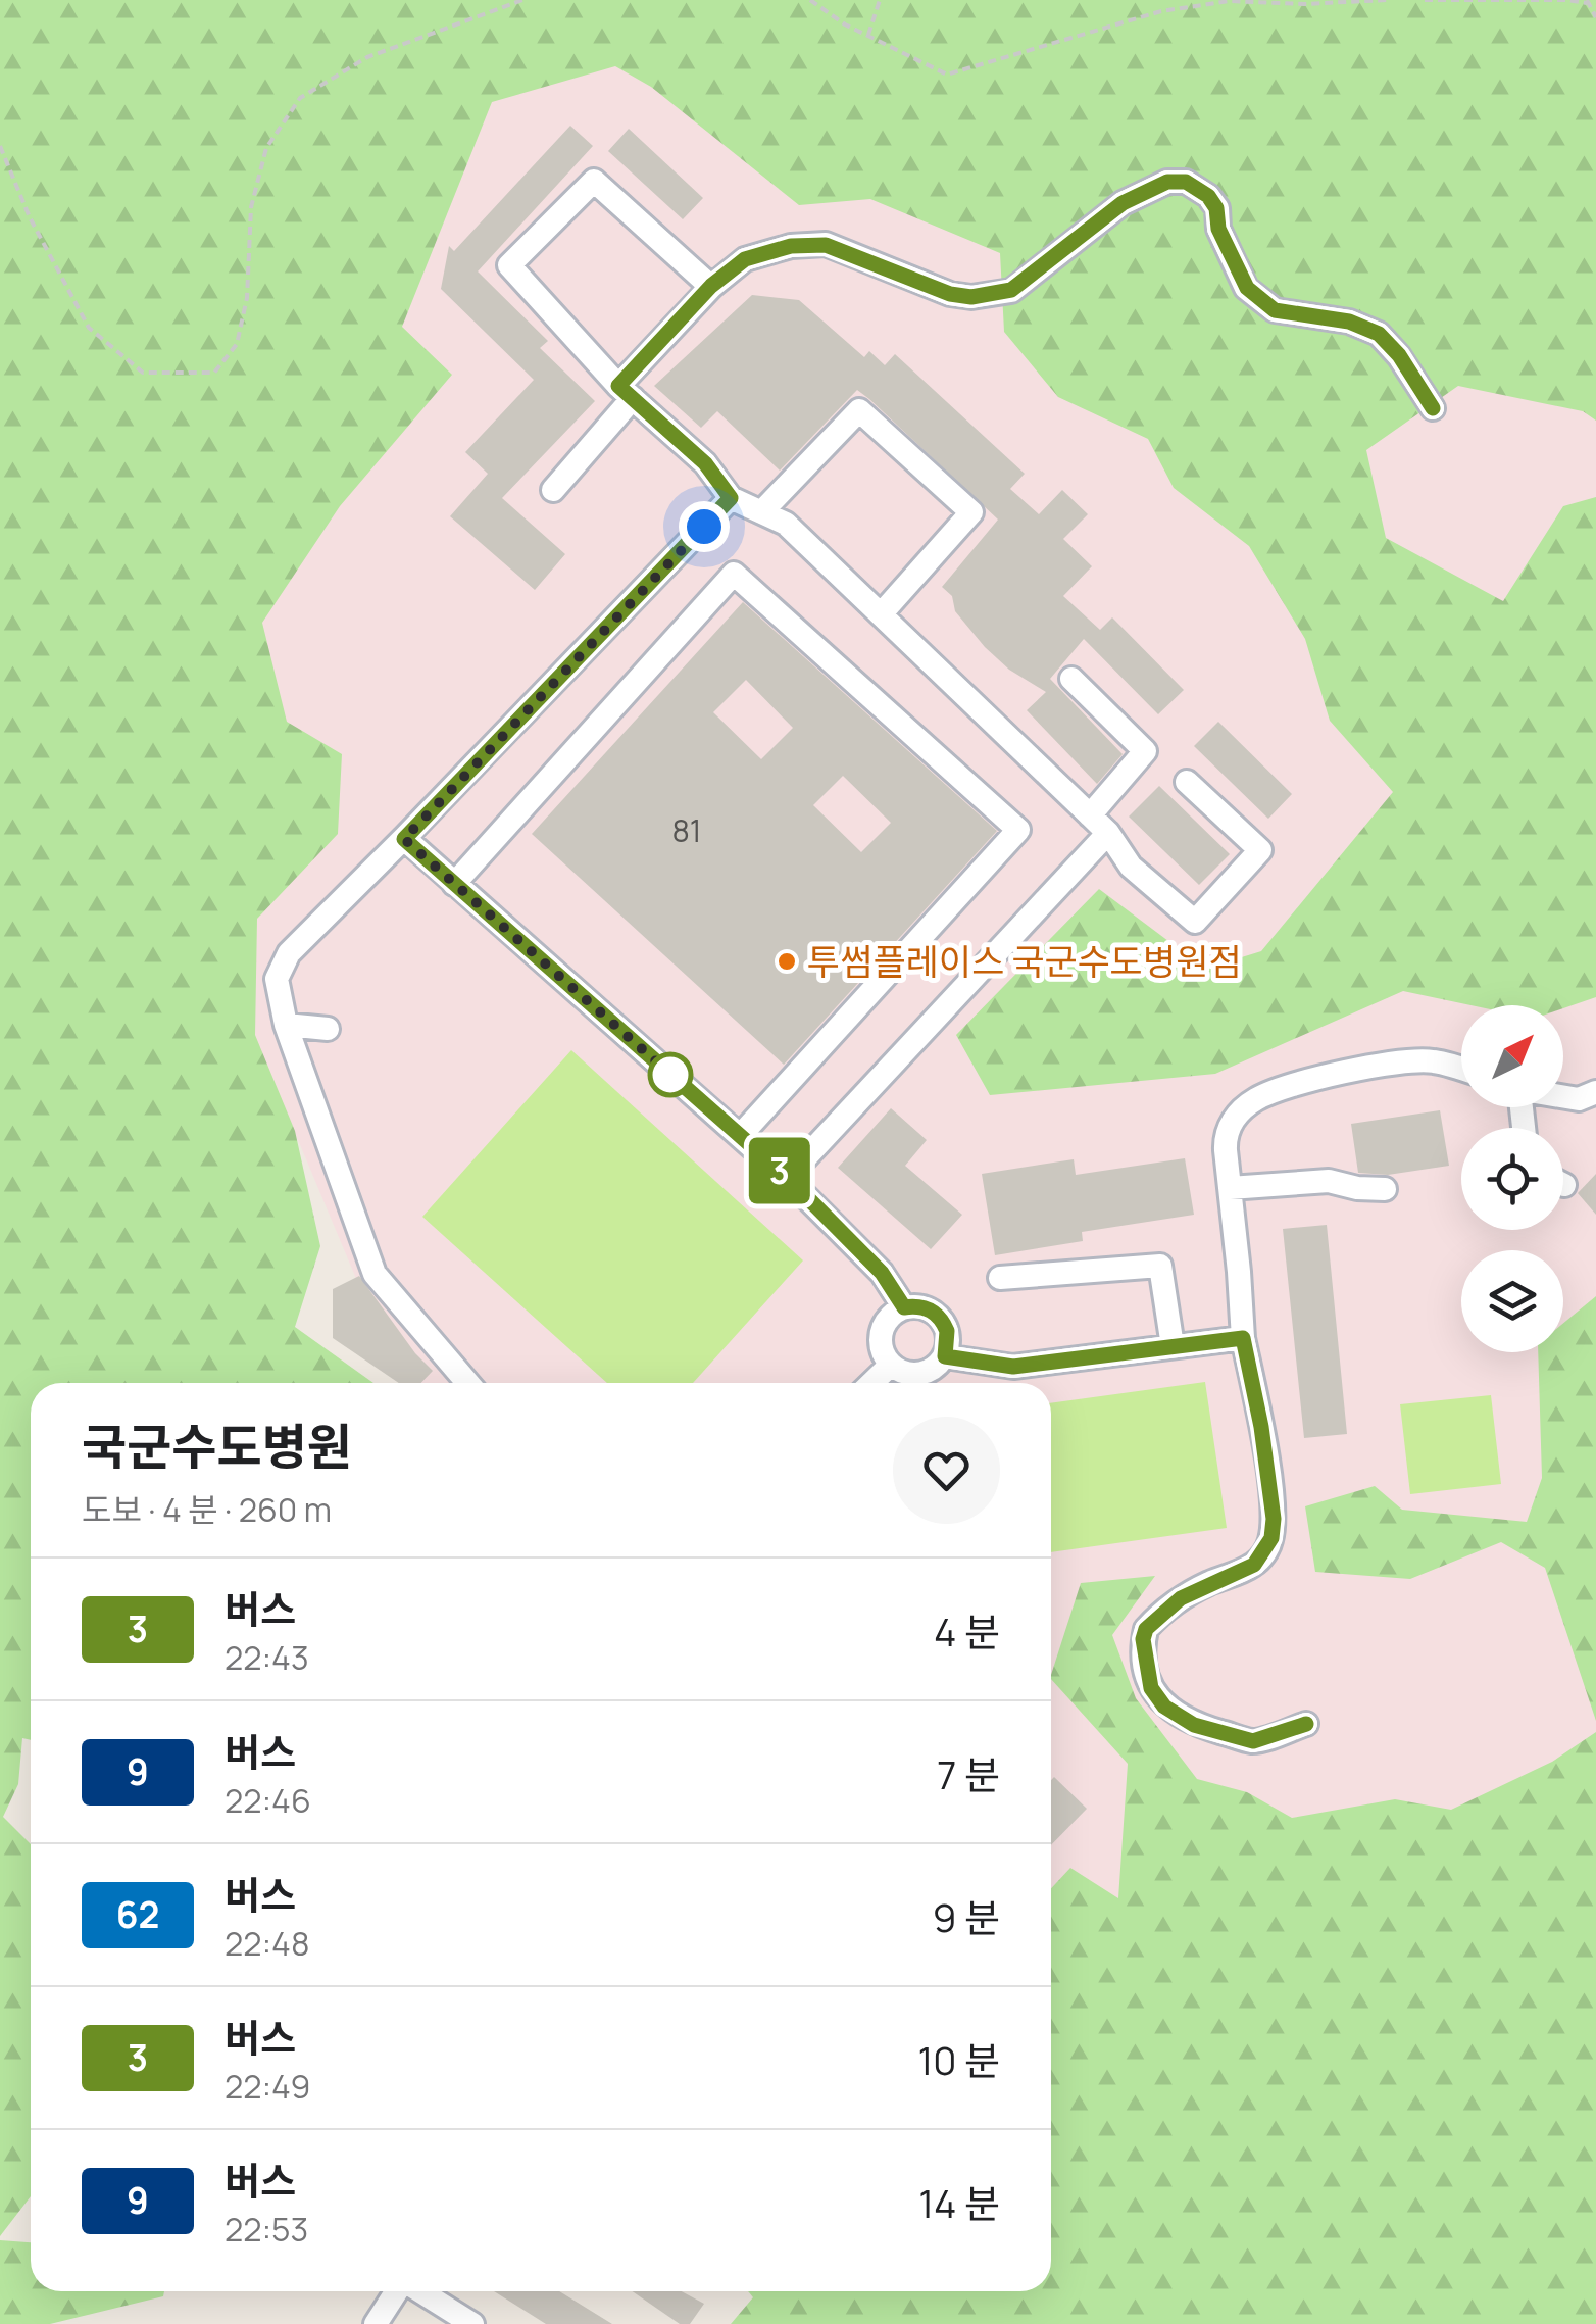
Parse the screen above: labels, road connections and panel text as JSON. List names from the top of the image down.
{
  "places": ["투썸플레이스 국군수도병원점"],
  "lines": ["bus line 3"],
  "house_numbers": ["81"],
  "north": "top right",
  "page": {
    "on_map": "3",
    "heading": ["국군수도병원", "도보 · 4 분 · 260 m"],
    "list": [
      {
        "mark": "3",
        "name": "버스",
        "note": "22:43",
        "value": "4 분"
      },
      {
        "mark": "9",
        "name": "버스",
        "note": "22:46",
        "value": "7 분"
      },
      {
        "mark": "62",
        "name": "버스",
        "note": "22:48",
        "value": "9 분"
      },
      {
        "mark": "3",
        "name": "버스",
        "note": "22:49",
        "value": "10 분"
      },
      {
        "mark": "9",
        "name": "버스",
        "note": "22:53",
        "value": "14 분"
      }
    ]
  }
}
